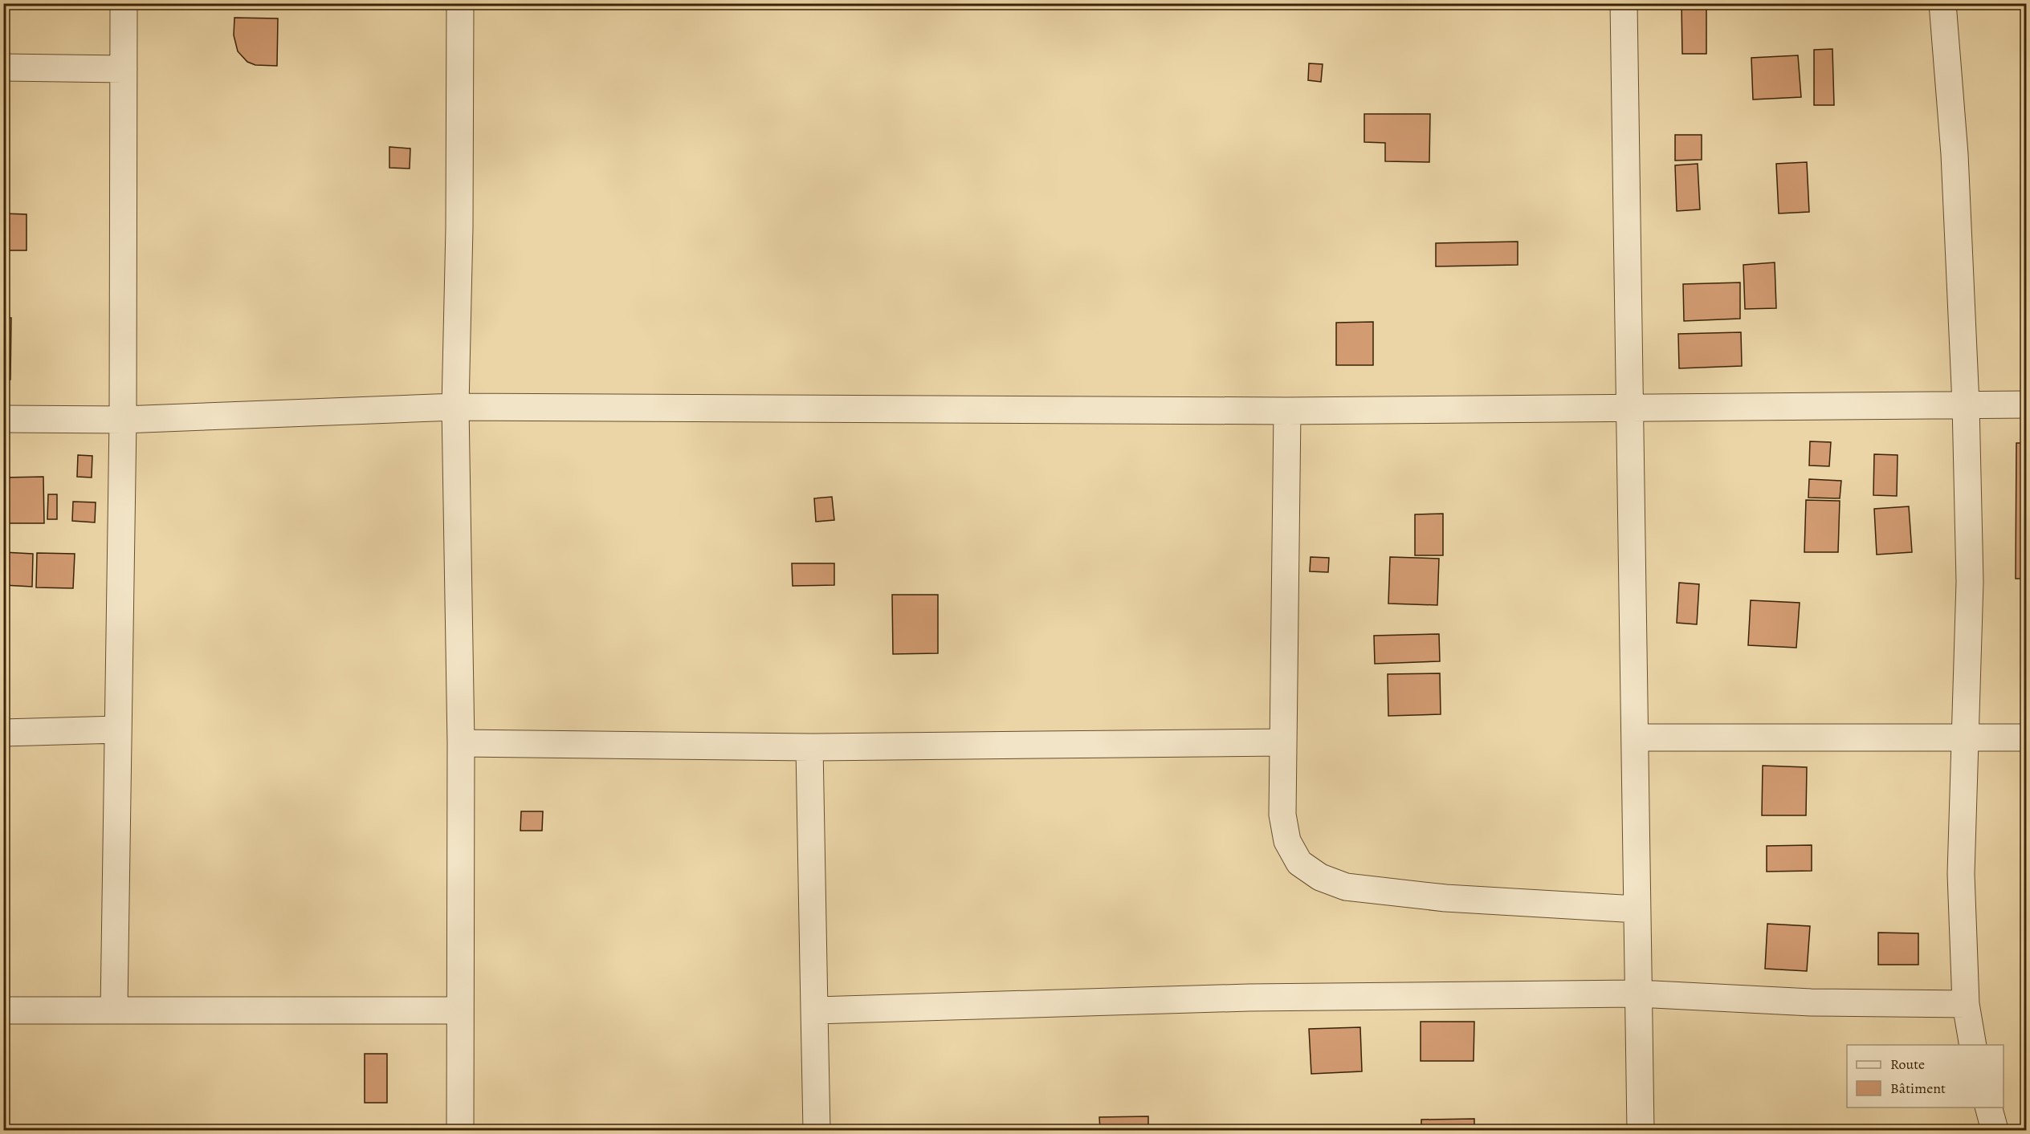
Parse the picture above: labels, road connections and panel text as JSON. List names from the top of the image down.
{
  "legend": ["Route", "Bâtiment"]
}
